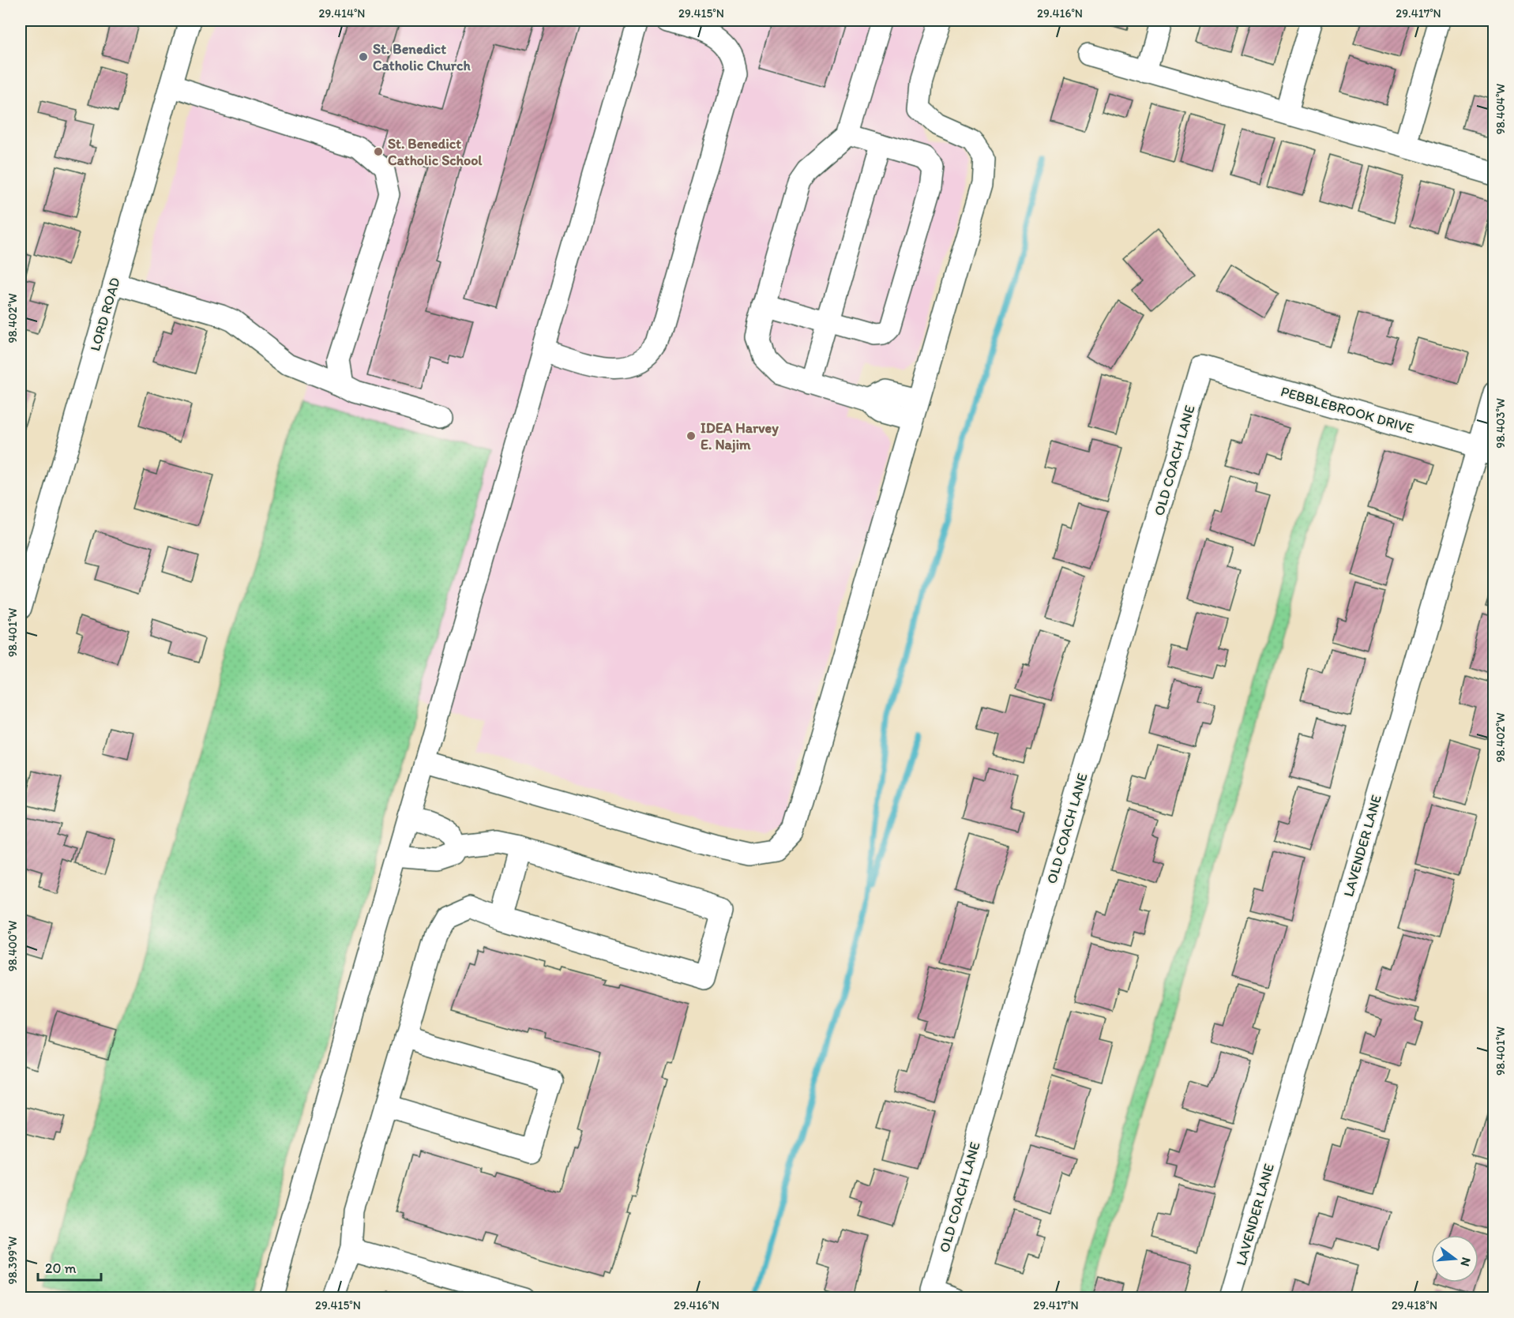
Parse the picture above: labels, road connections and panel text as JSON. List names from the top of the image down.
{
  "streets": {
    "street": [
      "LORD ROAD",
      "PEBBLEBROOK DRIVE",
      "OLD COACH LANE",
      "LAVENDER LANE"
    ]
  },
  "crossings": [
    ["PEBBLEBROOK DRIVE", "OLD COACH LANE"],
    ["PEBBLEBROOK DRIVE", "LAVENDER LANE"]
  ],
  "places": ["St. Benedict Catholic Church", "St. Benedict Catholic School", "IDEA Harvey E. Najim"],
  "scale_bar": "20 m",
  "north": "right",
  "coordinates": [
    "29.414°N",
    "29.415°N",
    "29.416°N",
    "29.417°N",
    "98.404°W",
    "98.402°W",
    "98.403°W",
    "98.401°W",
    "98.400°W",
    "98.399°W",
    "29.418°N"
  ]
}
